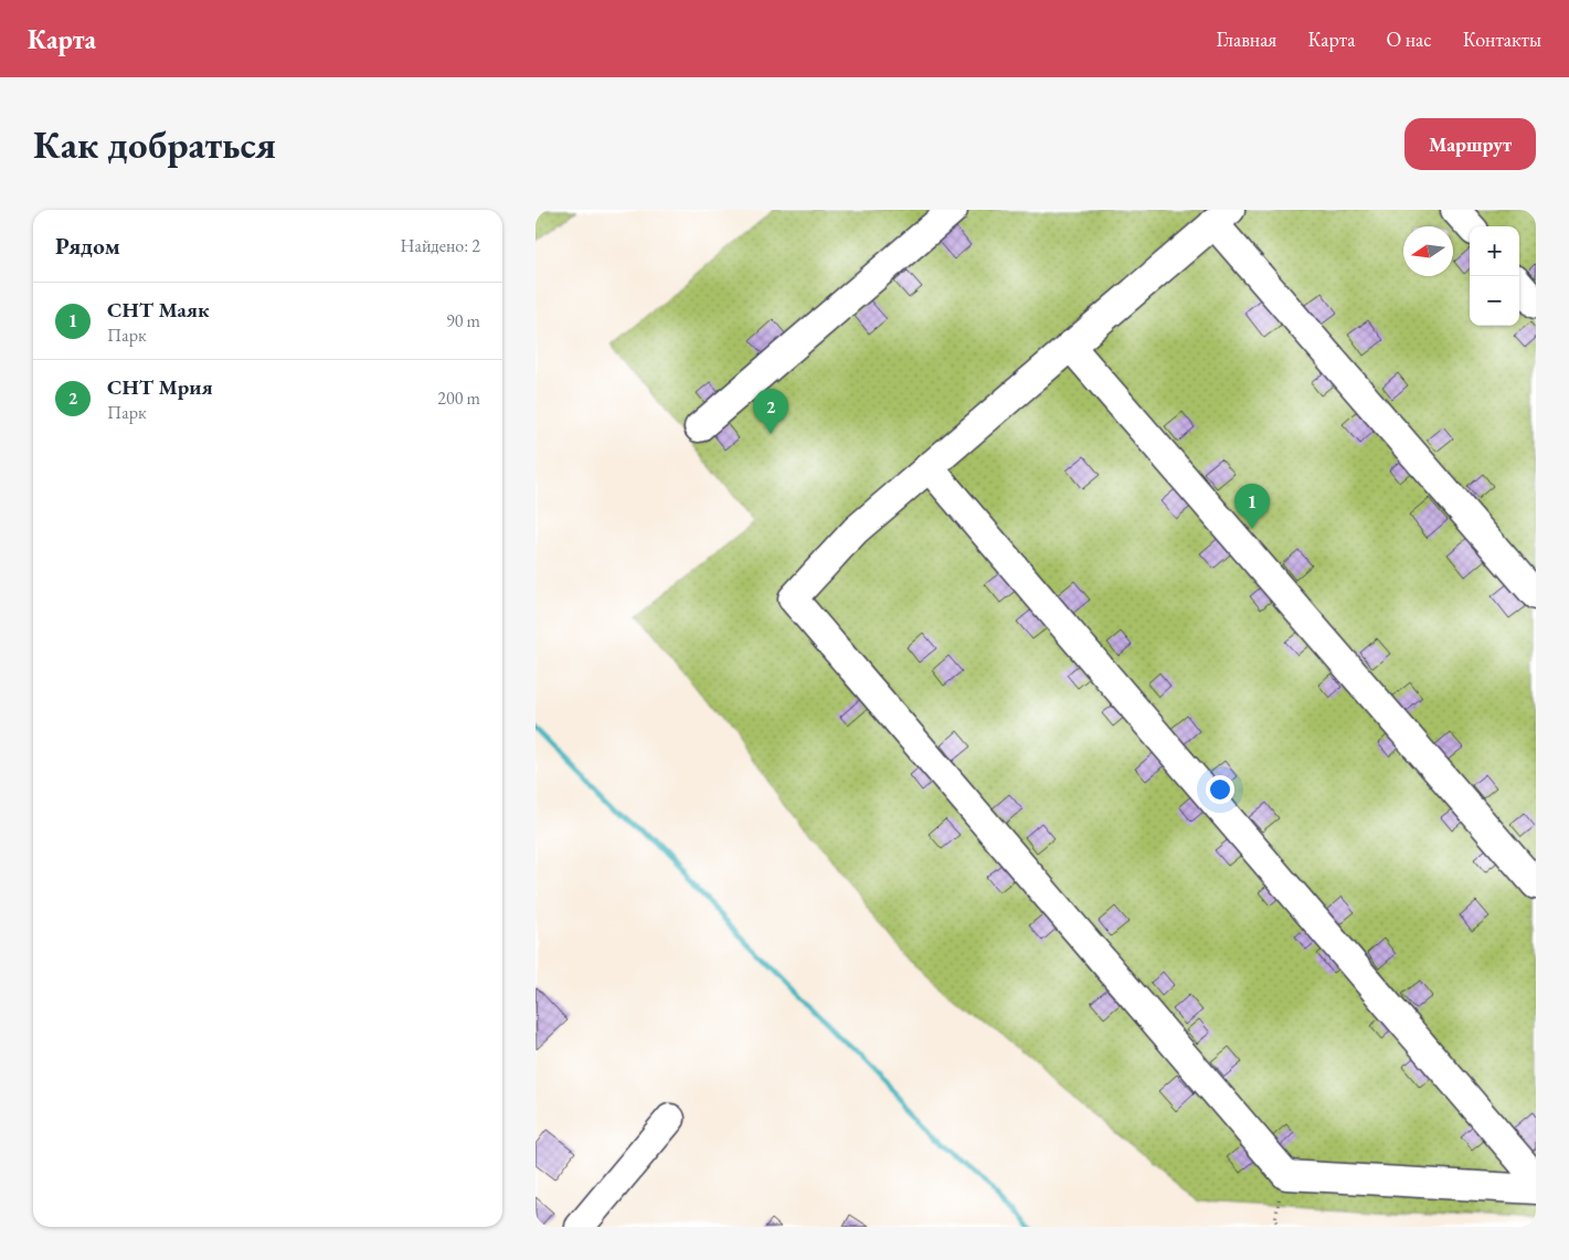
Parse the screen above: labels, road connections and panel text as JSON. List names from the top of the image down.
{
  "north": "left",
  "page": {
    "header": "Карта",
    "nav": [
      "Главная",
      "Карта",
      "О нас",
      "Контакты"
    ],
    "buttons": "Маршрут",
    "title": "Как добраться",
    "heading": ["Рядом", "Найдено: 2"],
    "map_buttons": ["+", "−"],
    "list": [
      {
        "mark": "1",
        "name": "СНТ Маяк",
        "note": "Парк",
        "value": "90 m"
      },
      {
        "mark": "2",
        "name": "СНТ Мрия",
        "note": "Парк",
        "value": "200 m"
      }
    ],
    "pins": ["2", "1"]
  }
}
